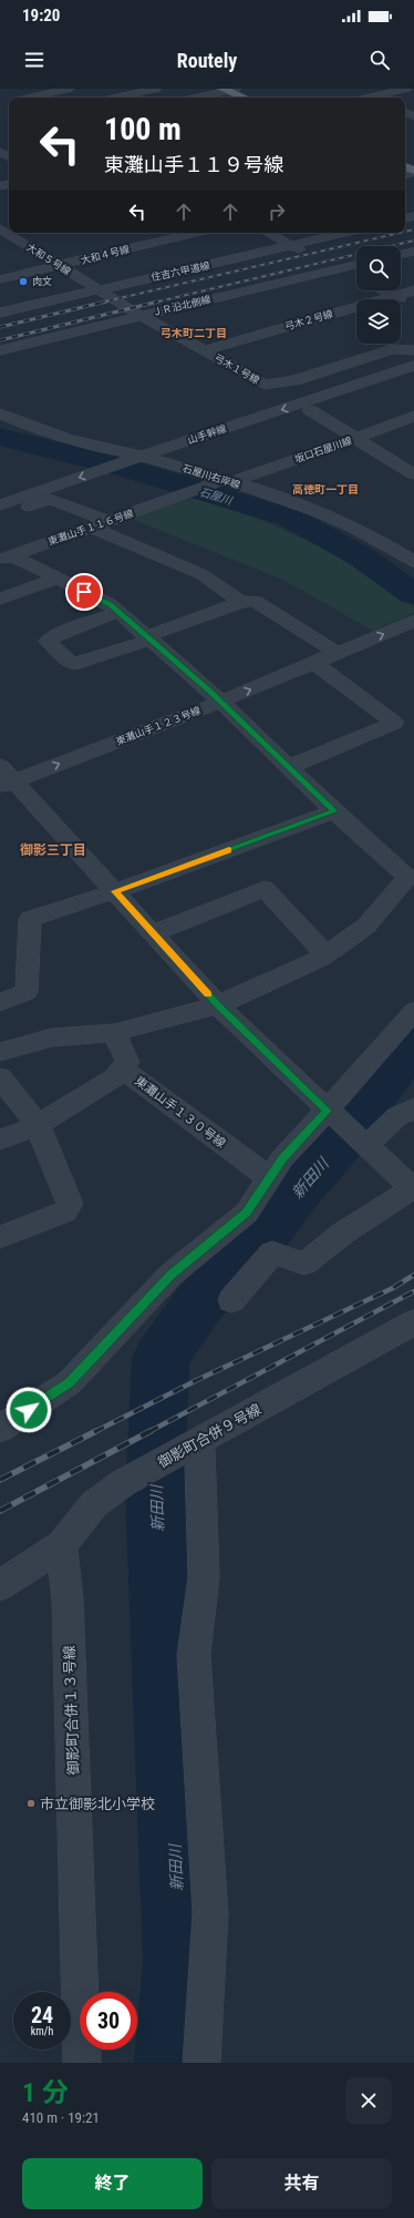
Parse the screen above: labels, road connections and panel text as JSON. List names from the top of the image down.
{
  "streets": {
    "street": [
      "大和４号線",
      "大和５号線",
      "住吉六甲道線",
      "ＪＲ沿北側線",
      "弓木２号線",
      "弓木１号線",
      "山手幹線",
      "坂口石屋川線",
      "石屋川右岸線",
      "東灘山手１１６号線",
      "東灘山手１２３号線",
      "東灘山手１３０号線",
      "御影町合併９号線",
      "御影町合併１３号線"
    ]
  },
  "crossings": [
    ["大和４号線", "大和５号線"],
    ["大和５号線", "住吉六甲道線"],
    ["大和５号線", "弓木１号線"],
    ["住吉六甲道線", "弓木１号線"],
    ["ＪＲ沿北側線", "弓木１号線"],
    ["弓木２号線", "弓木１号線"],
    ["弓木１号線", "山手幹線"],
    ["山手幹線", "石屋川右岸線"],
    ["坂口石屋川線", "石屋川右岸線"],
    ["坂口石屋川線", "東灘山手１１６号線"],
    ["御影町合併９号線", "御影町合併１３号線"]
  ],
  "districts": ["弓木町二丁目", "高徳町一丁目", "御影三丁目"],
  "water": ["石屋川", "新田川"],
  "places": ["肉文", "市立御影北小学校"],
  "page": {
    "status": "19:20",
    "header": "Routely",
    "turn": ["100 m", "東灘山手１１９号線"],
    "speed": "24 km/h",
    "limit": "30",
    "heading": ["1 分", "410 m · 19:21"],
    "buttons": ["終了", "共有"]
  }
}
